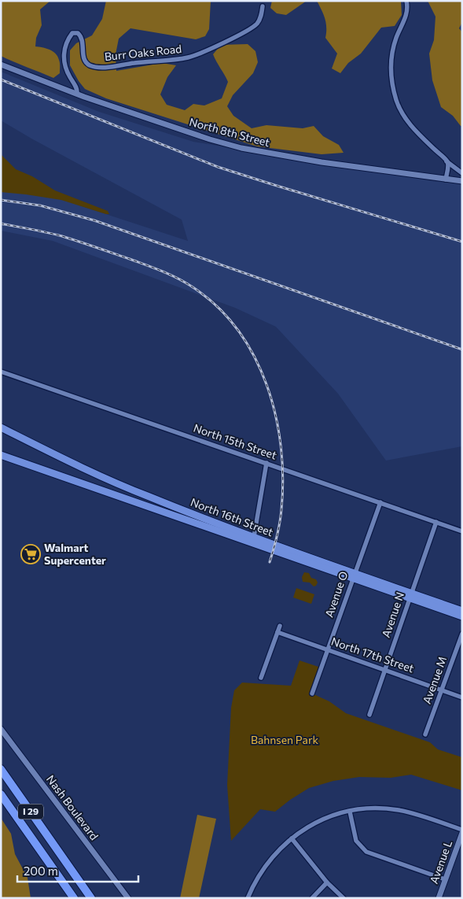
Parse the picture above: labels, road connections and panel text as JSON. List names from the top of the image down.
{
  "streets": {
    "highway": ["I 29"],
    "main road": ["North 16th Street"],
    "street": [
      "Burr Oaks Road",
      "North 8th Street",
      "North 15th Street",
      "Avenue O",
      "Avenue N",
      "North 17th Street",
      "Avenue M",
      "Nash Boulevard",
      "Avenue L"
    ]
  },
  "crossings": [
    ["Burr Oaks Road", "North 8th Street"],
    ["North 15th Street", "Avenue O"],
    ["North 15th Street", "Avenue N"],
    ["North 16th Street", "Avenue O"],
    ["North 16th Street", "Avenue N"],
    ["Avenue O", "North 17th Street"],
    ["Avenue N", "North 17th Street"],
    ["North 17th Street", "Avenue M"]
  ],
  "parks": ["Bahnsen Park"],
  "places": {
    "supermarket": ["Walmart Supercenter"]
  },
  "scale_bar": "200 m"
}
